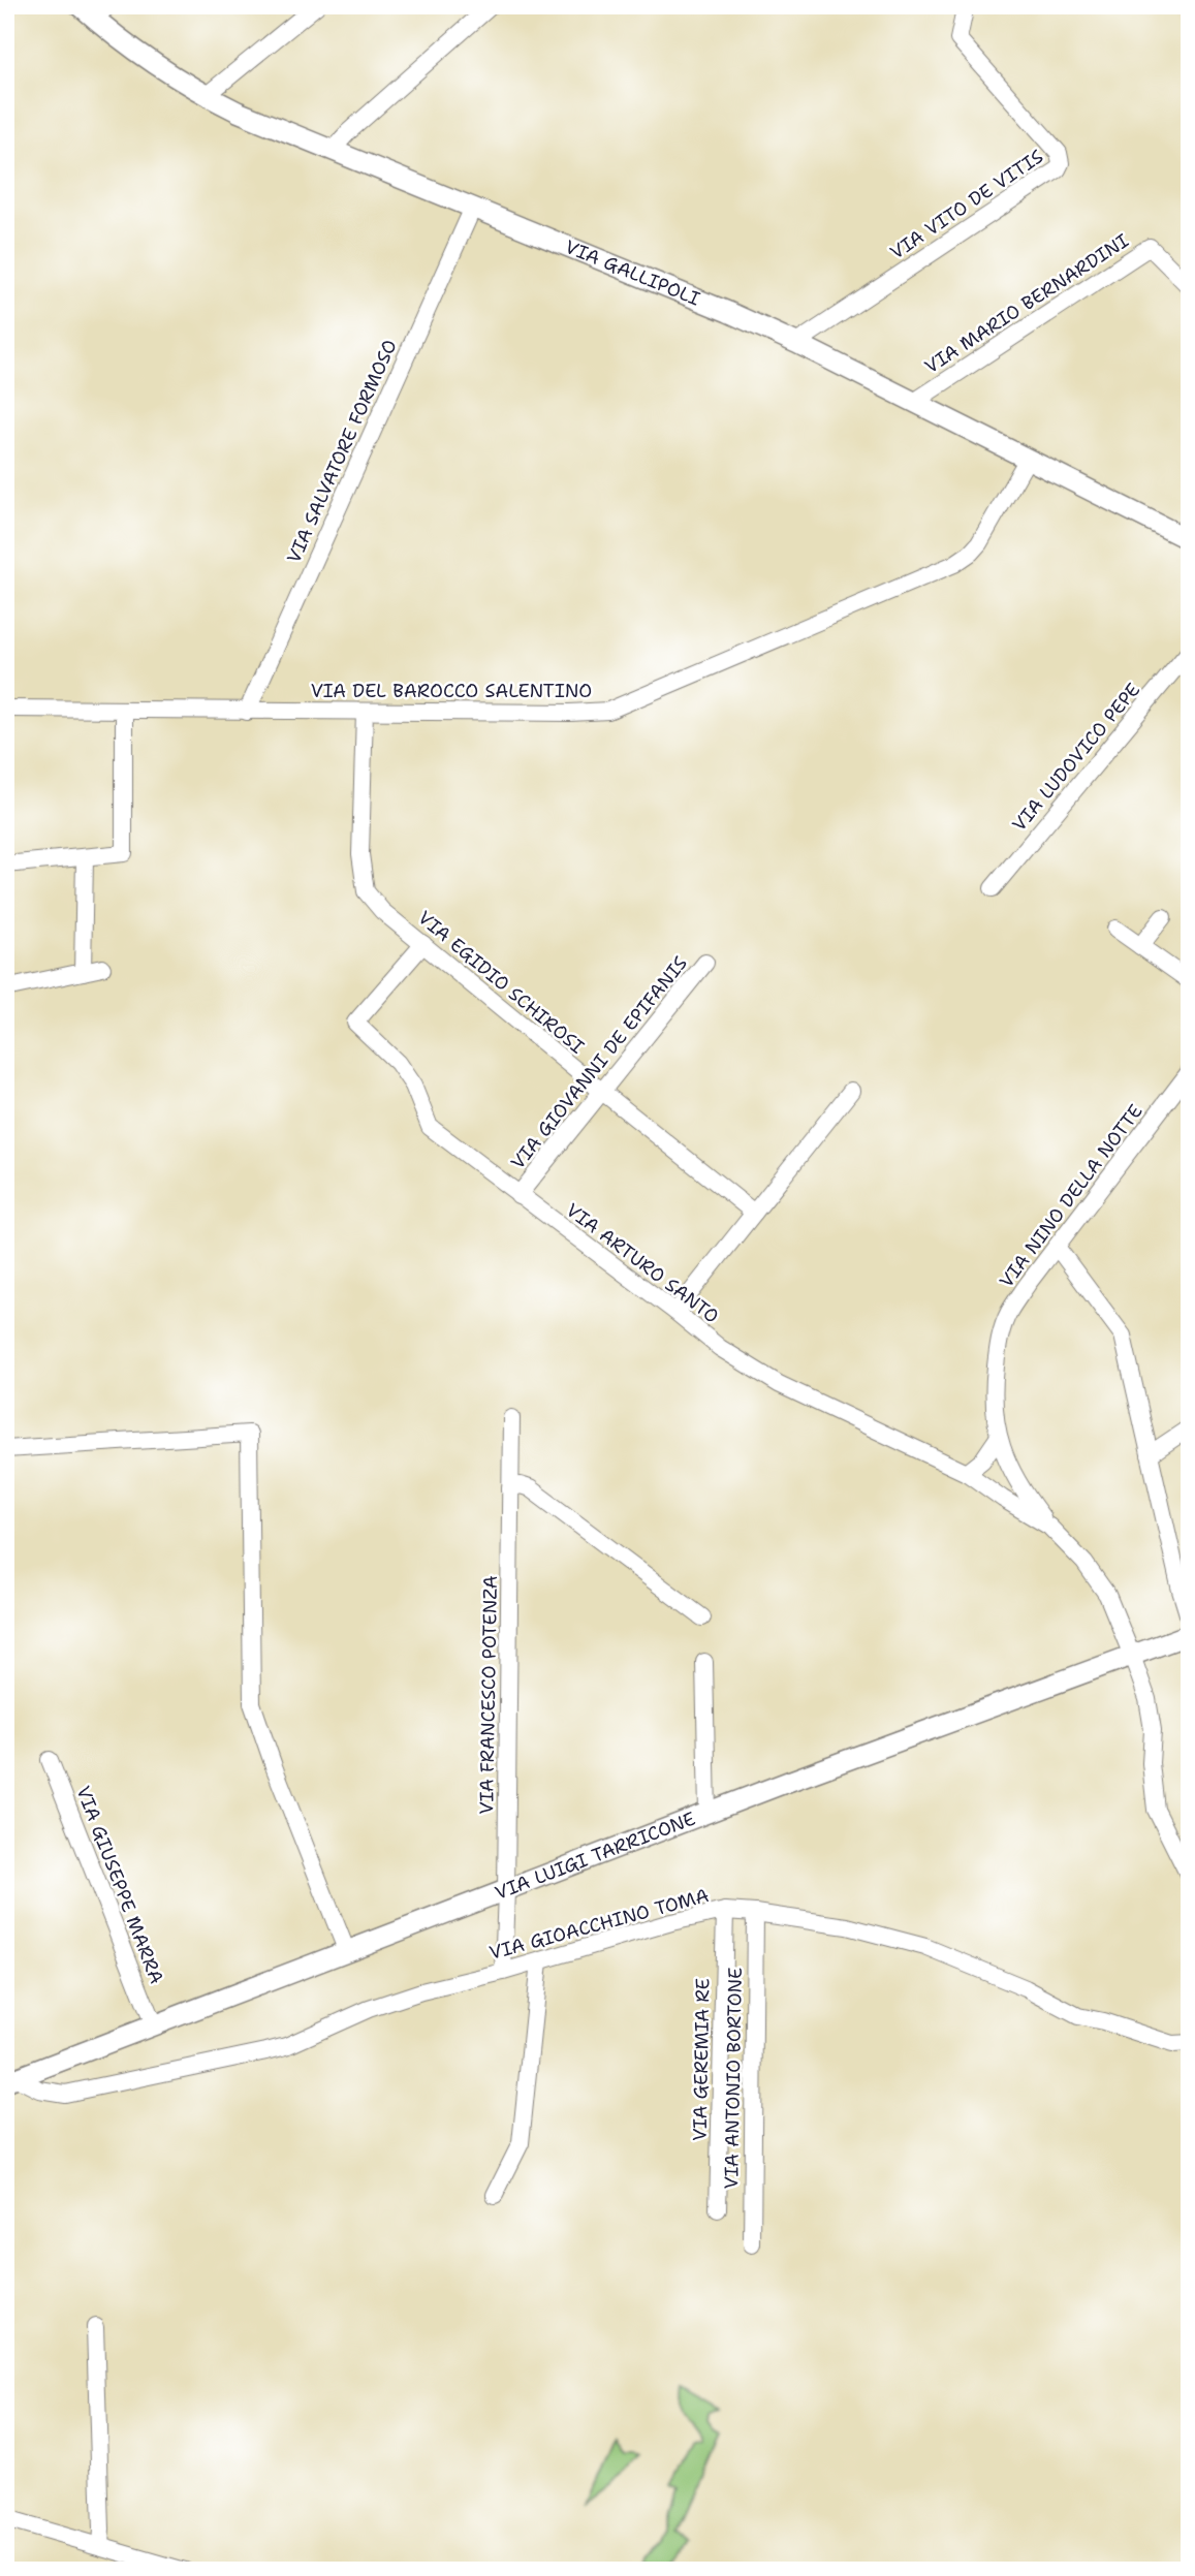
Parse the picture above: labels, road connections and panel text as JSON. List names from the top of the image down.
{
  "streets": {
    "main road": ["VIA GALLIPOLI", "VIA LUIGI TARRICONE"],
    "street": [
      "VIA VITO DE VITIS",
      "VIA MARIO BERNARDINI",
      "VIA SALVATORE FORMOSO",
      "VIA DEL BAROCCO SALENTINO",
      "VIA LUDOVICO PEPE",
      "VIA EGIDIO SCHIROSI",
      "VIA GIOVANNI DE EPIFANIS",
      "VIA NINO DELLA NOTTE",
      "VIA ARTURO SANTO",
      "VIA FRANCESCO POTENZA",
      "VIA GIUSEPPE MARRA",
      "VIA GIOACCHINO TOMA",
      "VIA GEREMIA RE",
      "VIA ANTONIO BORTONE"
    ]
  },
  "crossings": [
    ["VIA VITO DE VITIS", "VIA GALLIPOLI"],
    ["VIA GALLIPOLI", "VIA MARIO BERNARDINI"],
    ["VIA GALLIPOLI", "VIA SALVATORE FORMOSO"],
    ["VIA GALLIPOLI", "VIA DEL BAROCCO SALENTINO"],
    ["VIA SALVATORE FORMOSO", "VIA DEL BAROCCO SALENTINO"],
    ["VIA DEL BAROCCO SALENTINO", "VIA EGIDIO SCHIROSI"],
    ["VIA EGIDIO SCHIROSI", "VIA GIOVANNI DE EPIFANIS"],
    ["VIA EGIDIO SCHIROSI", "VIA ARTURO SANTO"],
    ["VIA GIOVANNI DE EPIFANIS", "VIA ARTURO SANTO"],
    ["VIA NINO DELLA NOTTE", "VIA ARTURO SANTO"],
    ["VIA ARTURO SANTO", "VIA LUIGI TARRICONE"],
    ["VIA FRANCESCO POTENZA", "VIA LUIGI TARRICONE"],
    ["VIA FRANCESCO POTENZA", "VIA GIOACCHINO TOMA"],
    ["VIA LUIGI TARRICONE", "VIA GIUSEPPE MARRA"],
    ["VIA LUIGI TARRICONE", "VIA GIOACCHINO TOMA"],
    ["VIA GIOACCHINO TOMA", "VIA GEREMIA RE"],
    ["VIA GIOACCHINO TOMA", "VIA ANTONIO BORTONE"]
  ]
}
